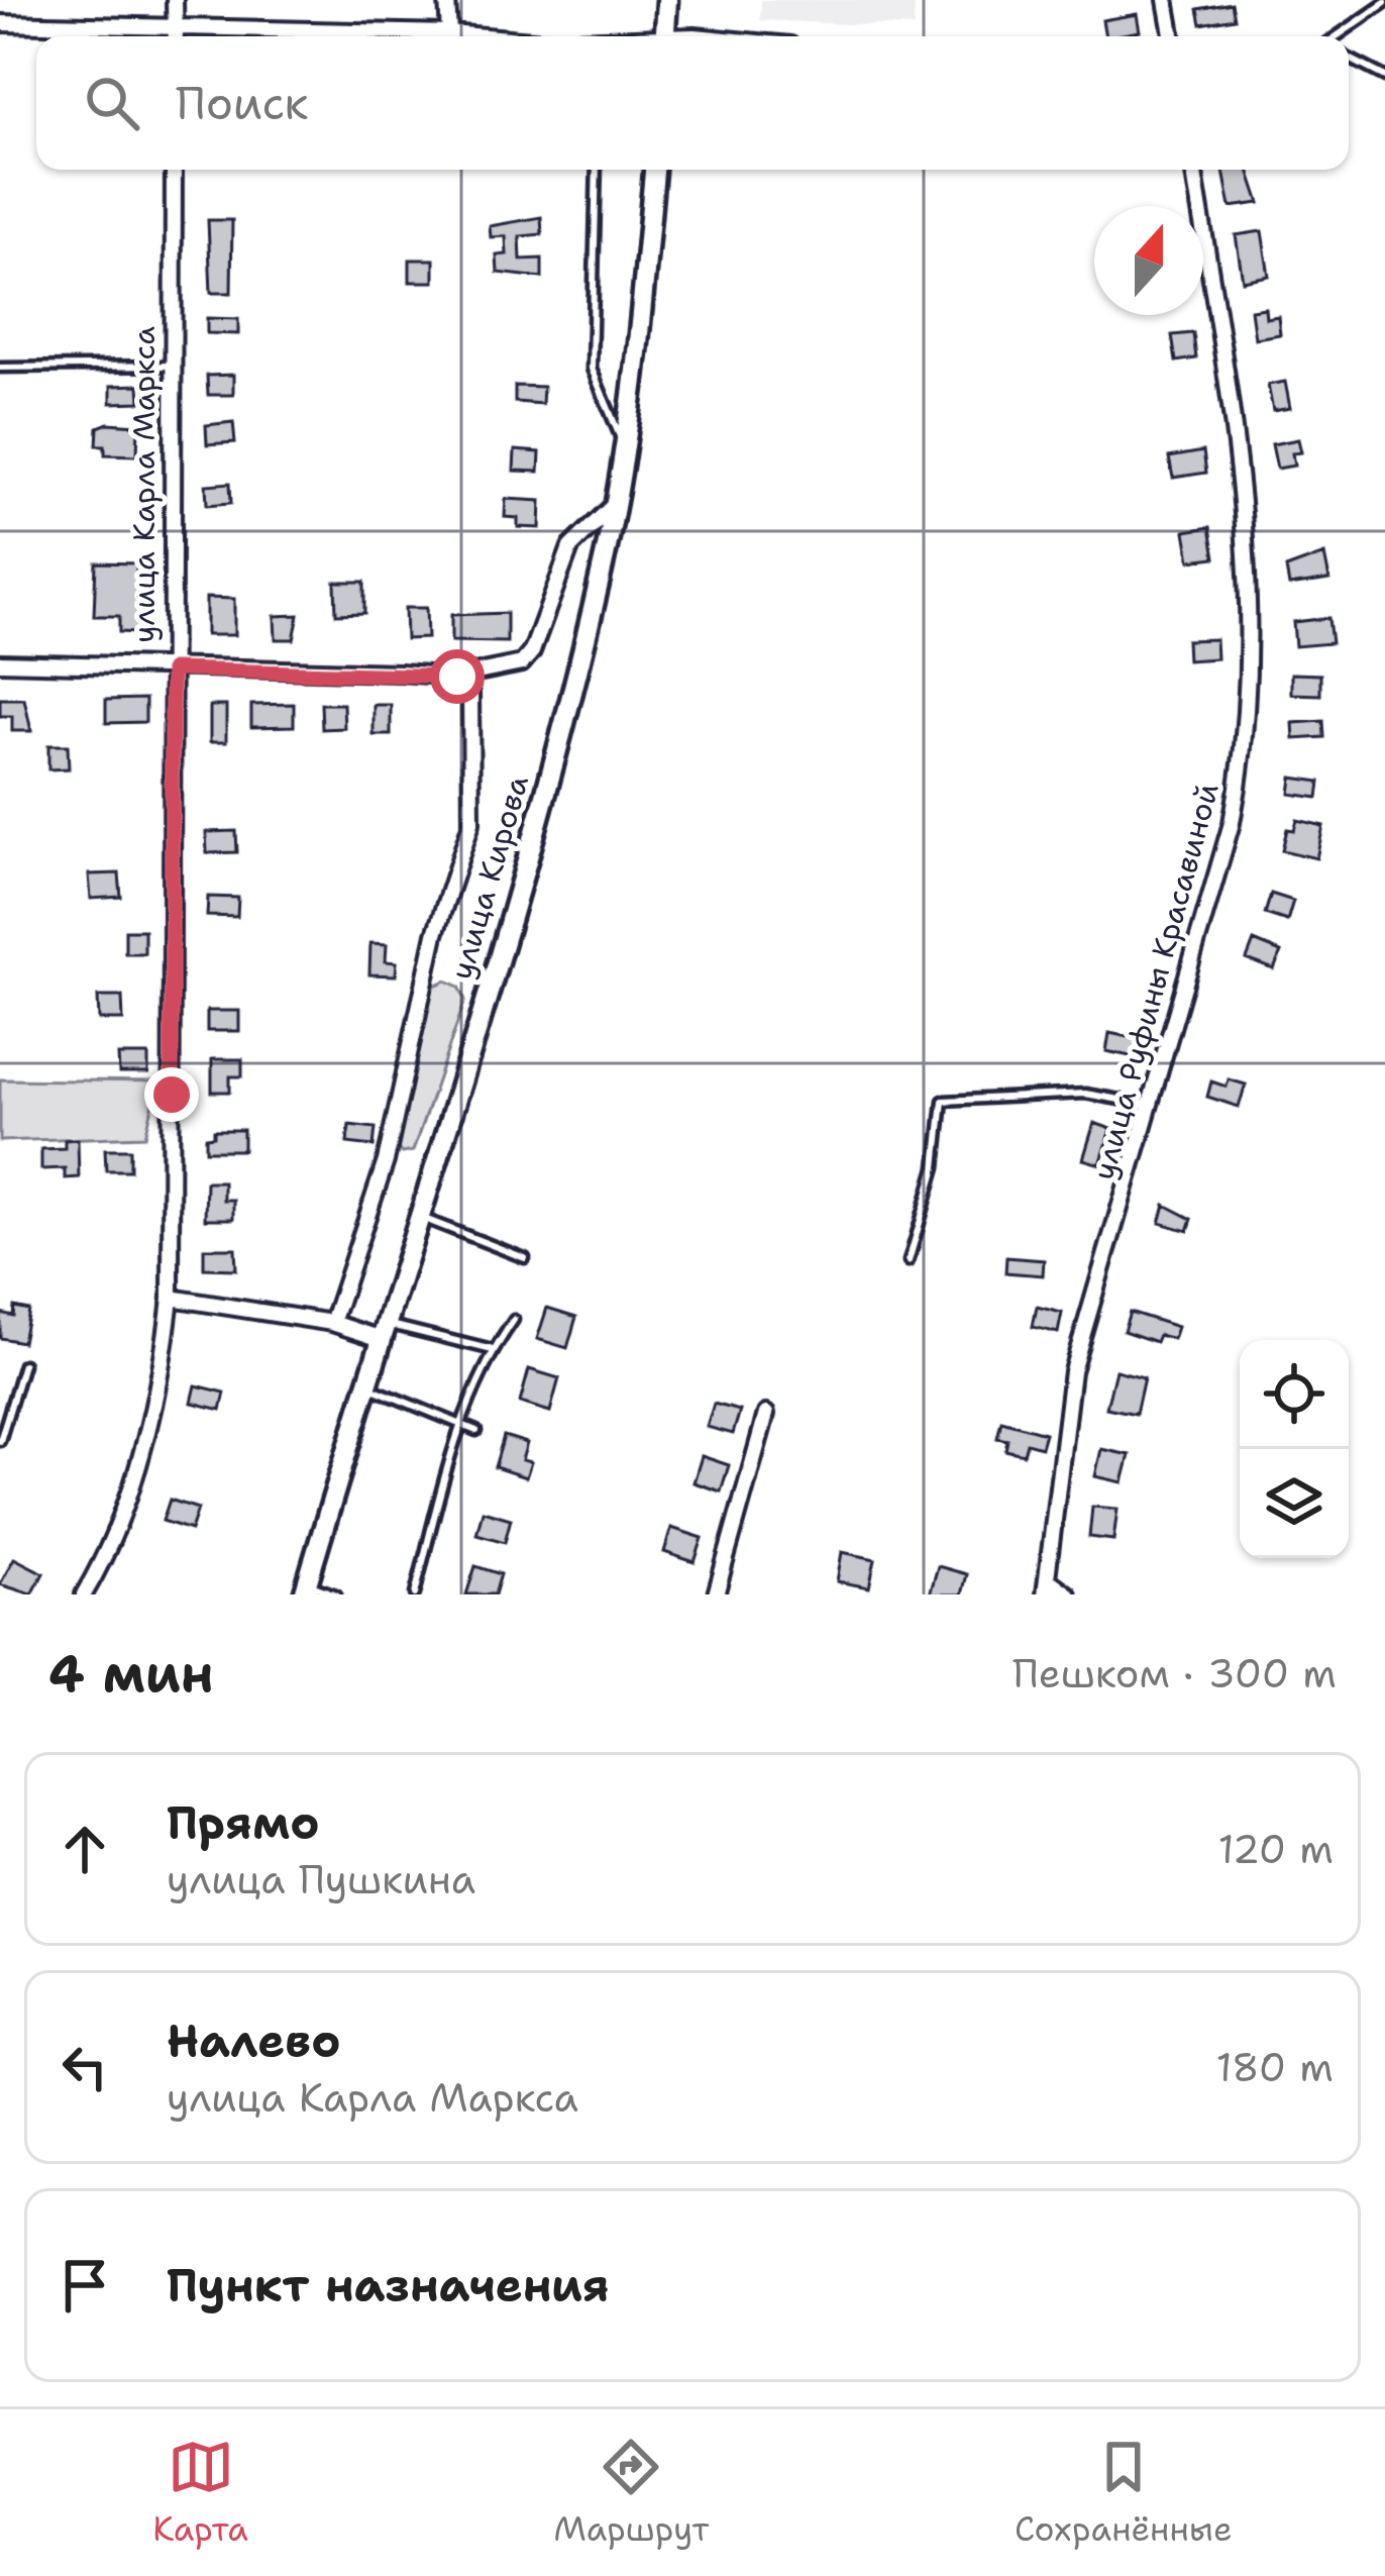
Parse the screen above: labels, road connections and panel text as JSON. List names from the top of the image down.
{
  "streets": {
    "main road": ["улица Кирова"],
    "street": ["улица Карла Маркса", "улица Руфины Красавиной"]
  },
  "north": "top",
  "page": {
    "search": "Поиск",
    "heading": ["4 мин", "Пешком · 300 m"],
    "list": [
      ["Прямо", "улица Пушкина", "120 m"],
      ["Налево", "улица Карла Маркса", "180 m"],
      "Пункт назначения"
    ],
    "nav": ["Карта", "Маршрут", "Сохранённые"]
  }
}
